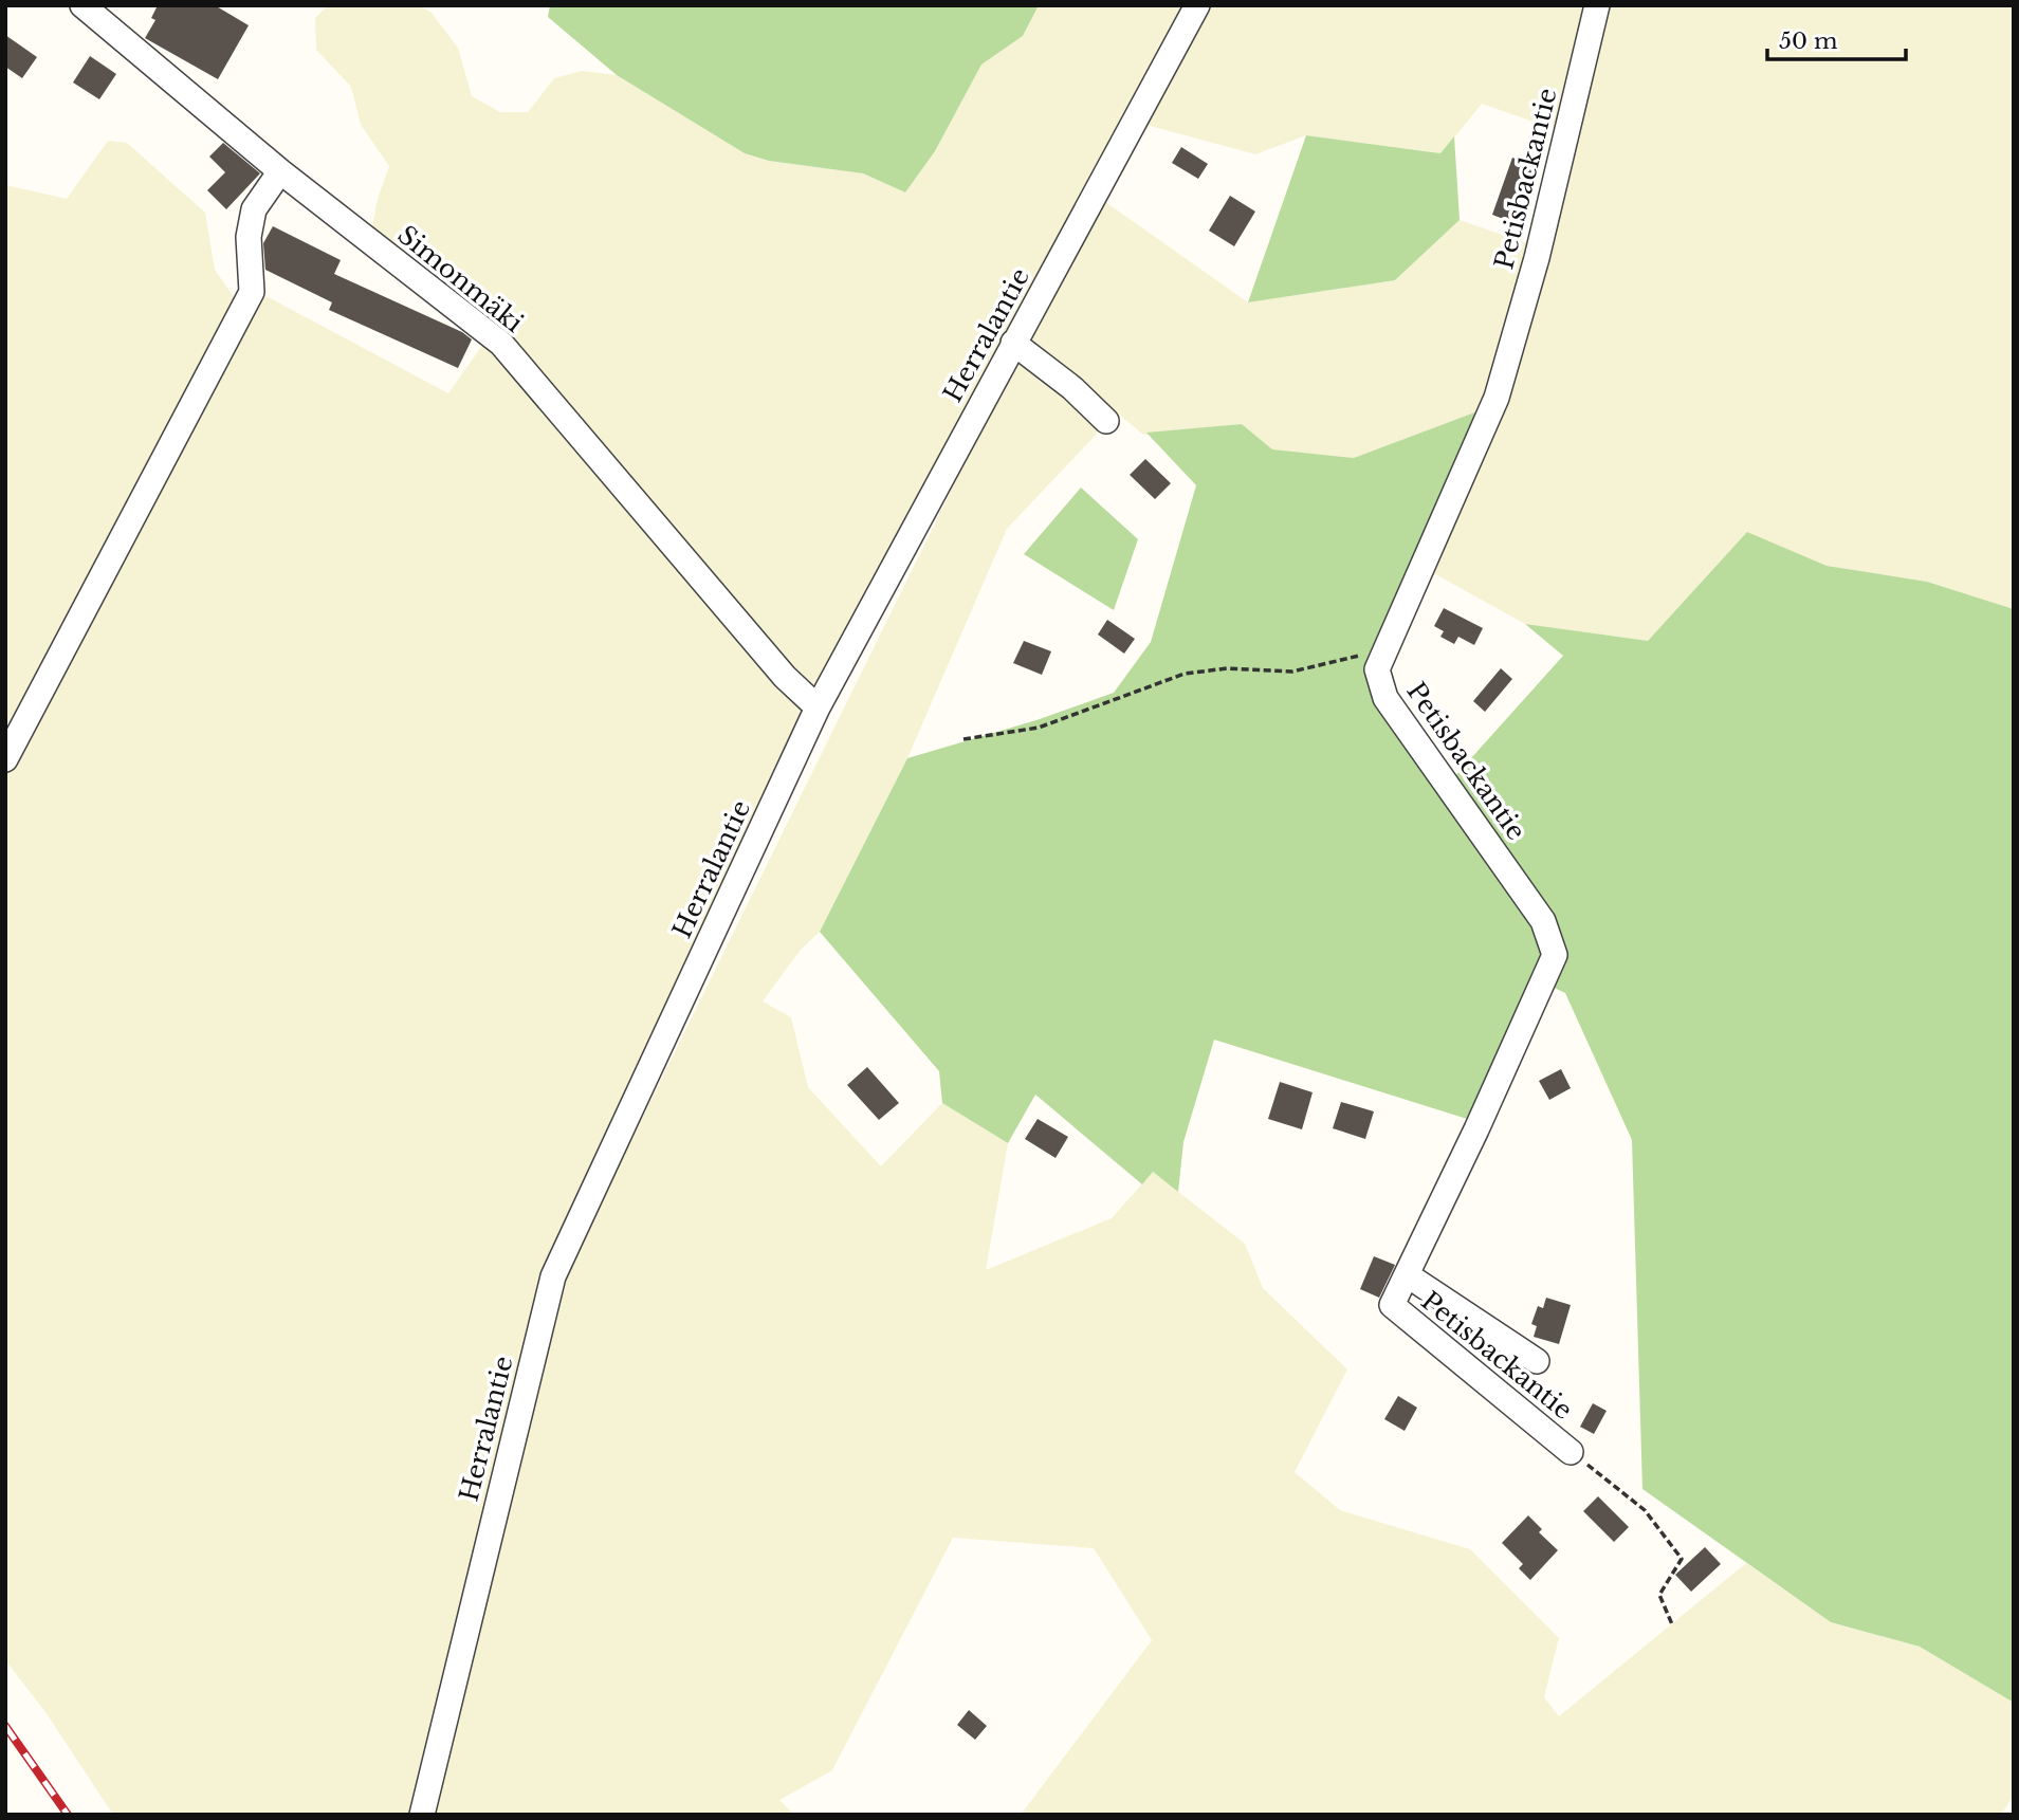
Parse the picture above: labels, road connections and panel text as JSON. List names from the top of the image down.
{
  "streets": {
    "street": ["Petisbackantie", "Simonmäki", "Herralantie"]
  },
  "crossings": [
    ["Simonmäki", "Herralantie"]
  ],
  "scale_bar": "50 m"
}
